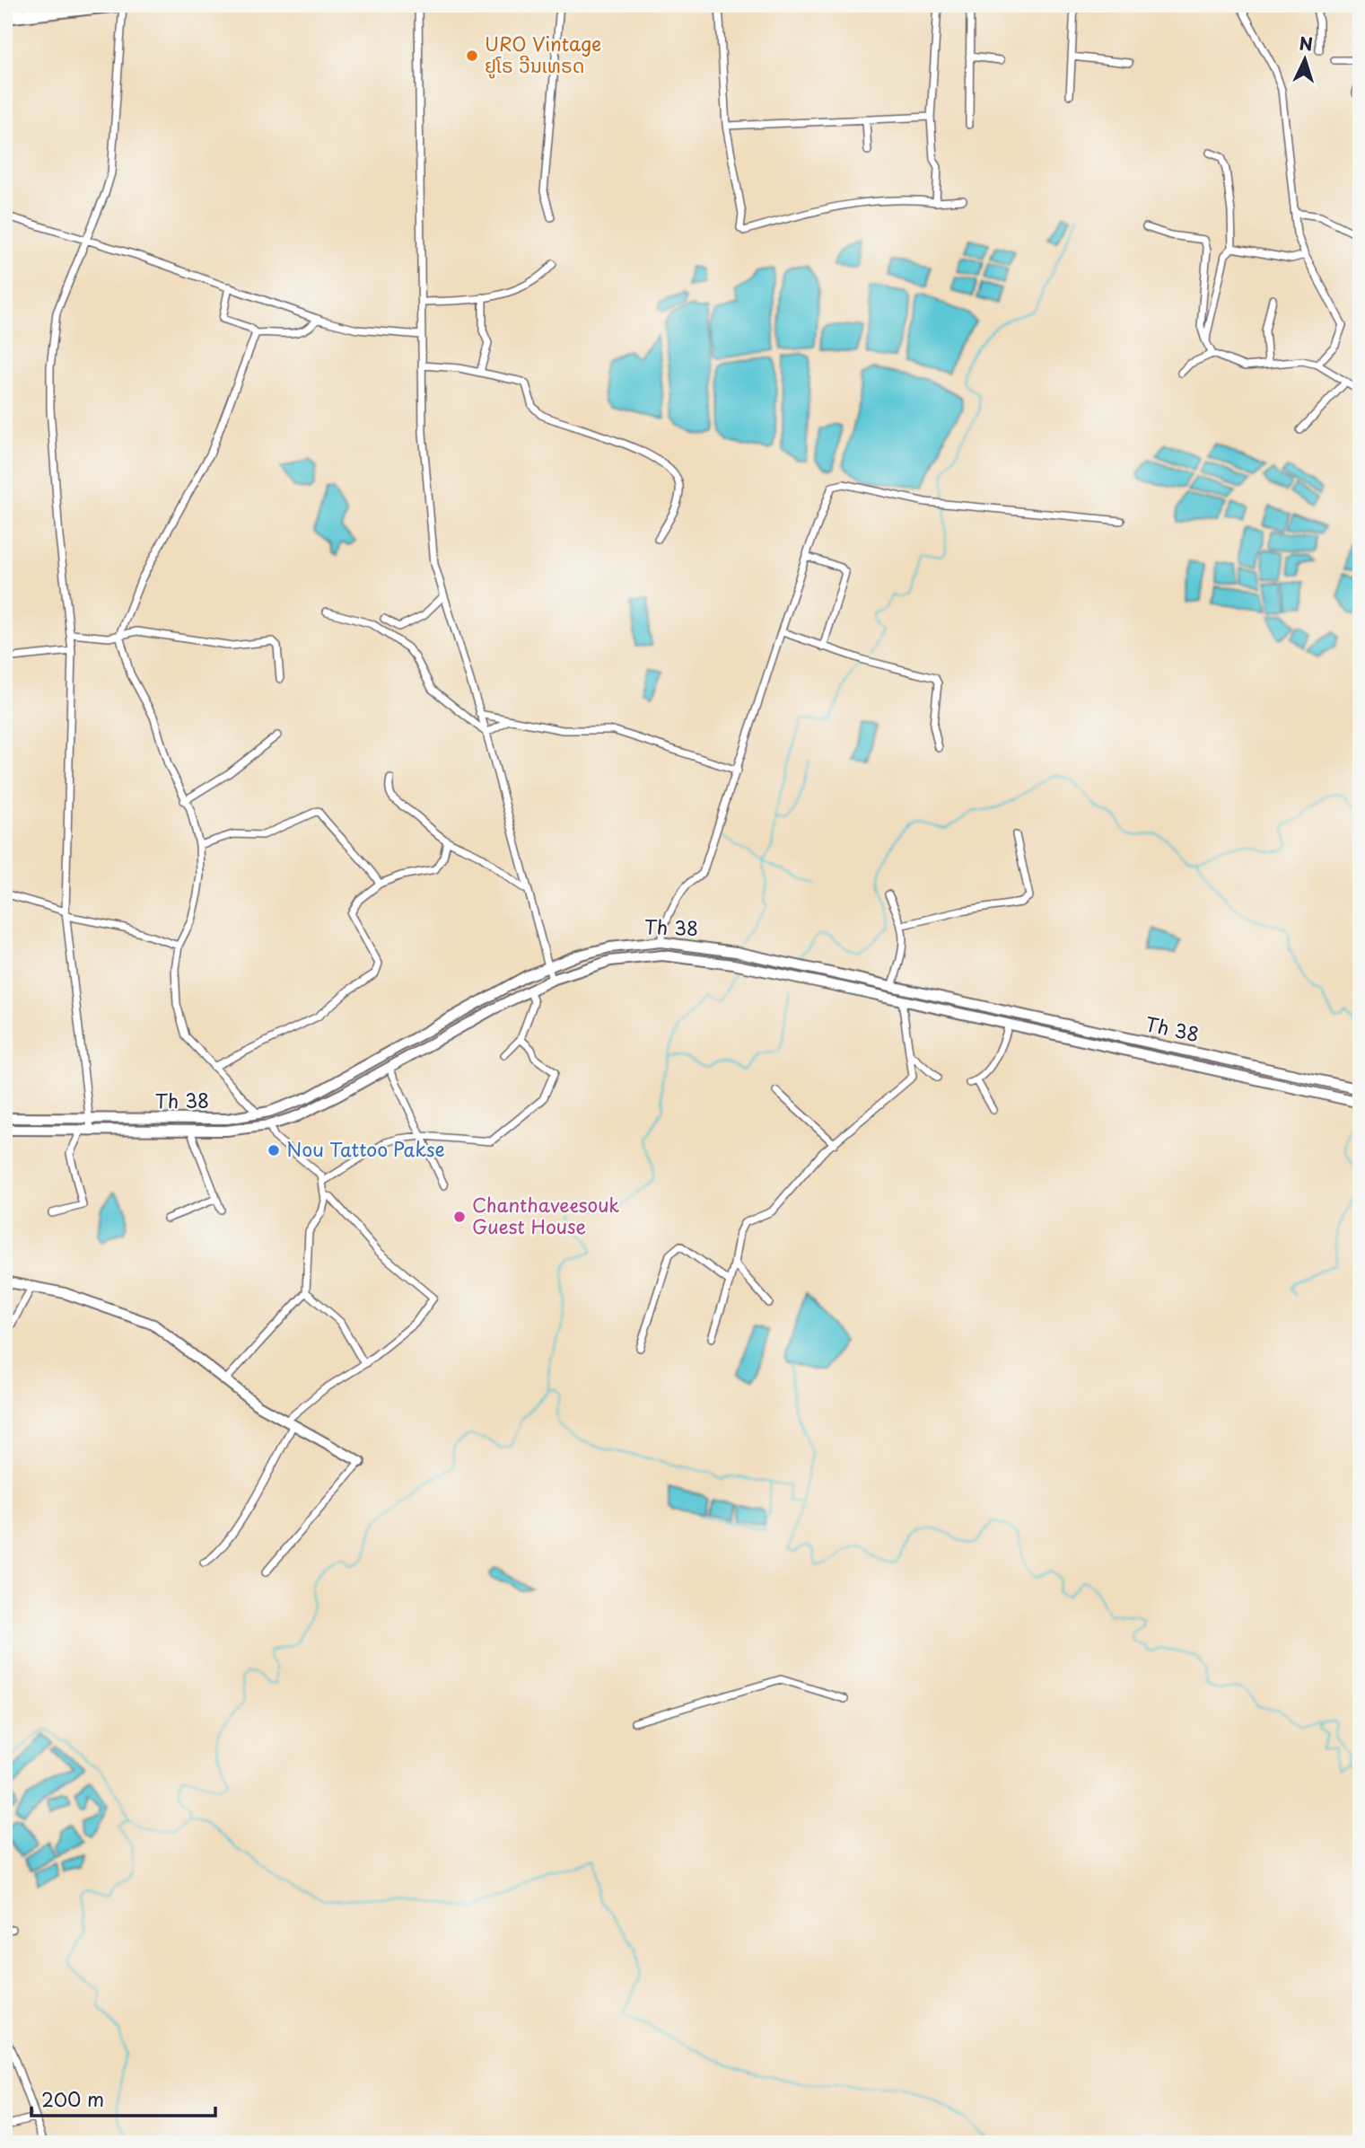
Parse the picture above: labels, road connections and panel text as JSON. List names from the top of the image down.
{
  "streets": {
    "street": ["Th 38"]
  },
  "places": ["URO Vintage ຢູໂຣ ວີນເທຣດ", "Nou Tattoo Pakse", "Chanthaveesouk Guest House"],
  "scale_bar": "200 m",
  "north": "top"
}
